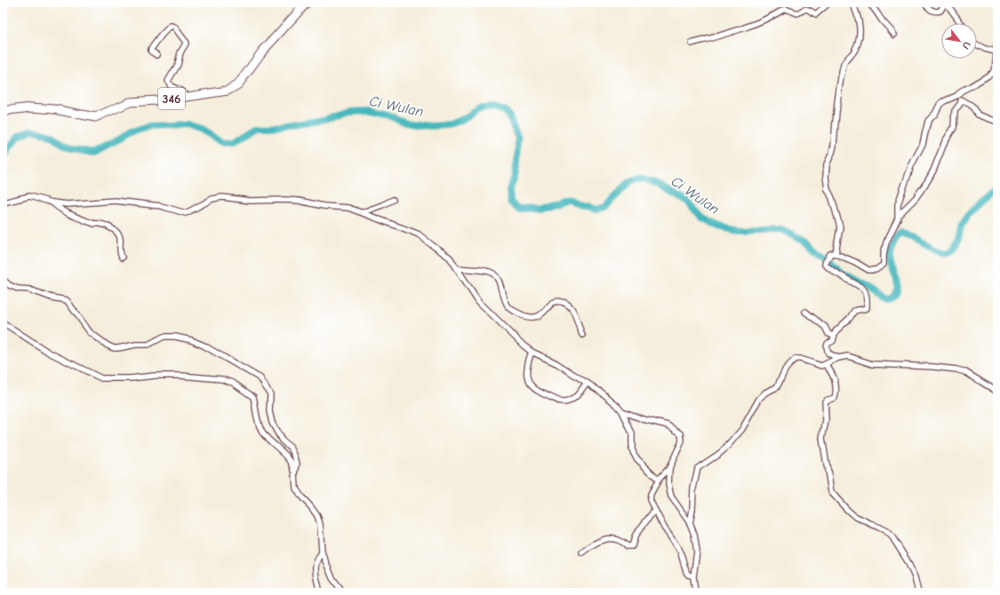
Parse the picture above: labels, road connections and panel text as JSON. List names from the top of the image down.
{
  "streets": {
    "main road": ["346"]
  },
  "water": ["Ci Wulan"],
  "north": "bottom right"
}
